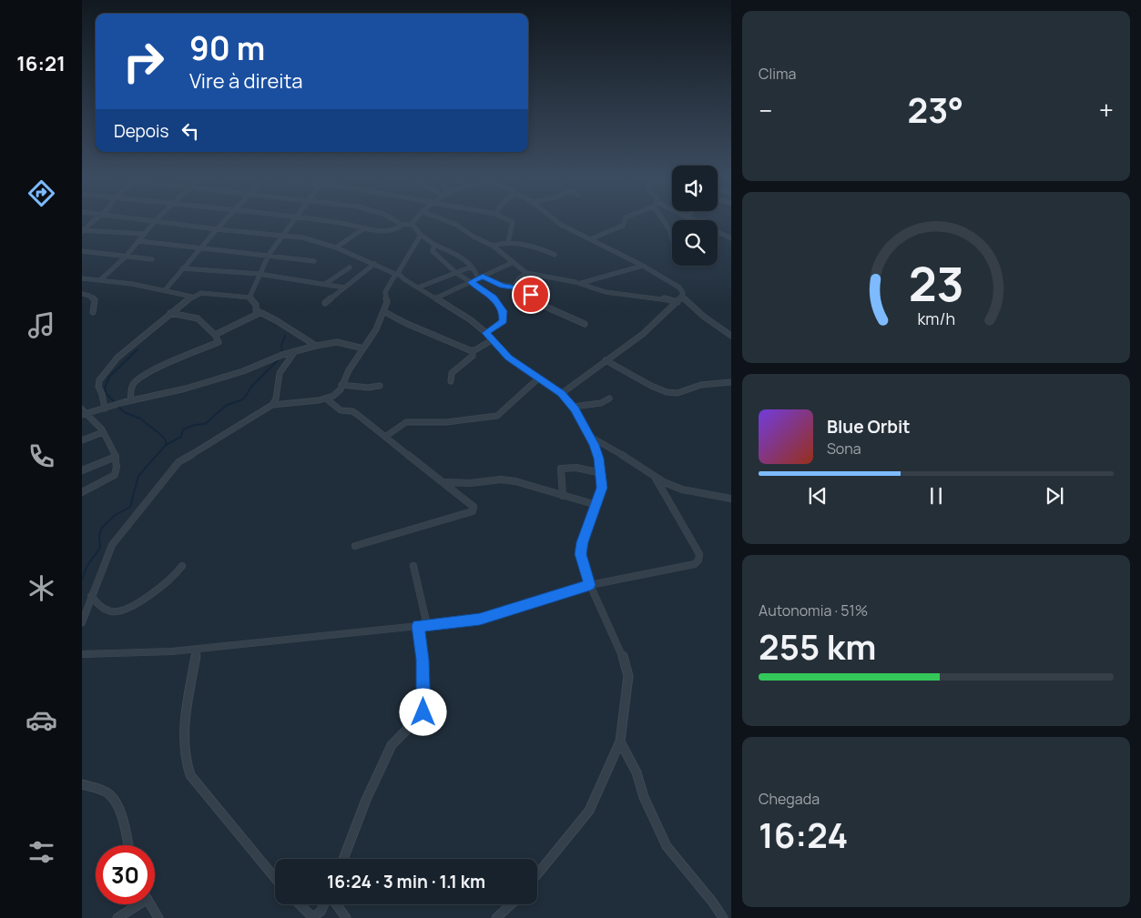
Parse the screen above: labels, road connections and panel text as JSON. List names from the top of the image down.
{
  "page": {
    "tabs": "16:21",
    "tile": [
      "Clima",
      ["Autonomia · 51%", "255 km"],
      ["Chegada", "16:24"]
    ],
    "turn": ["90 m", "Vire à direita"],
    "heat": ["−", "23°", "+"],
    "then": "Depois",
    "song": ["Blue Orbit", "Sona"],
    "limit": "30",
    "trip": "16:24 · 3 min · 1.1 km",
    "gauge": ["23", "km/h"]
  }
}
